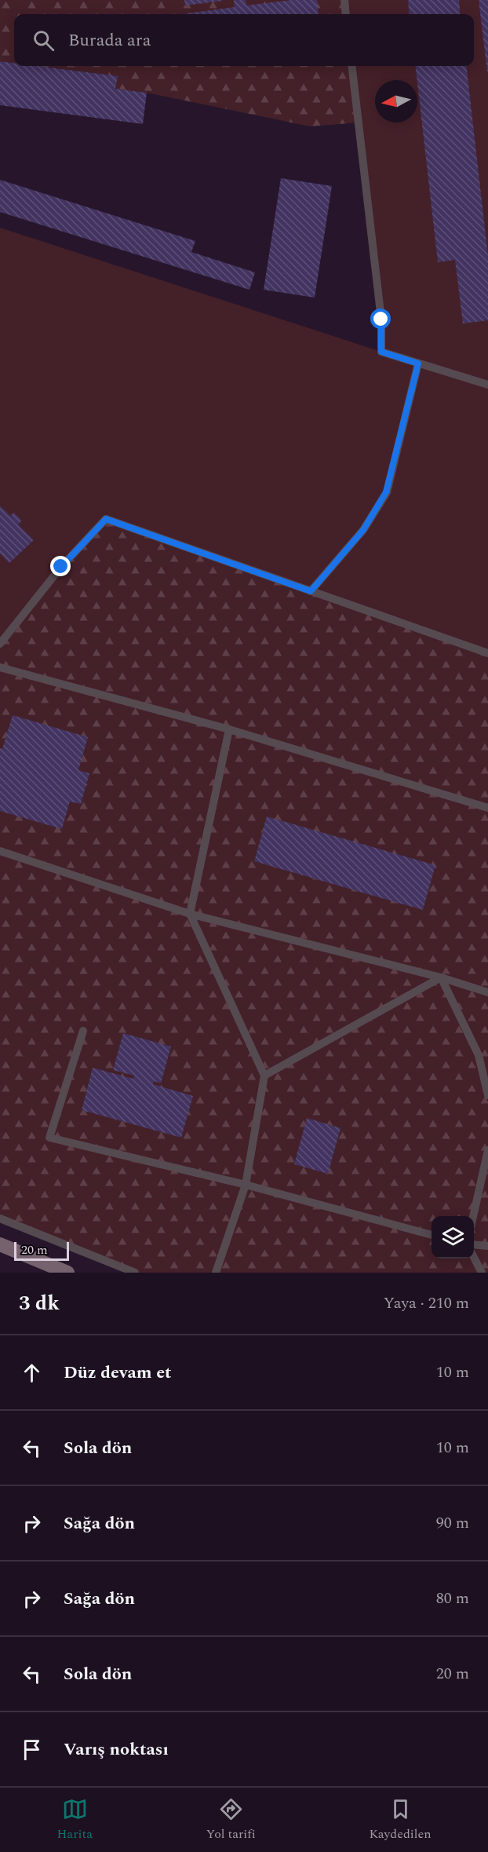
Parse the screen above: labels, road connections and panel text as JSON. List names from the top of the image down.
{
  "scale_bar": "20 m",
  "north": "left",
  "page": {
    "search": "Burada ara",
    "scale": "20 m",
    "heading": ["3 dk", "Yaya · 210 m"],
    "list": [
      ["Düz devam et", "10 m"],
      ["Sola dön", "10 m"],
      ["Sağa dön", "90 m"],
      ["Sağa dön", "80 m"],
      ["Sola dön", "20 m"],
      "Varış noktası"
    ],
    "nav": ["Harita", "Yol tarifi", "Kaydedilen"]
  }
}
